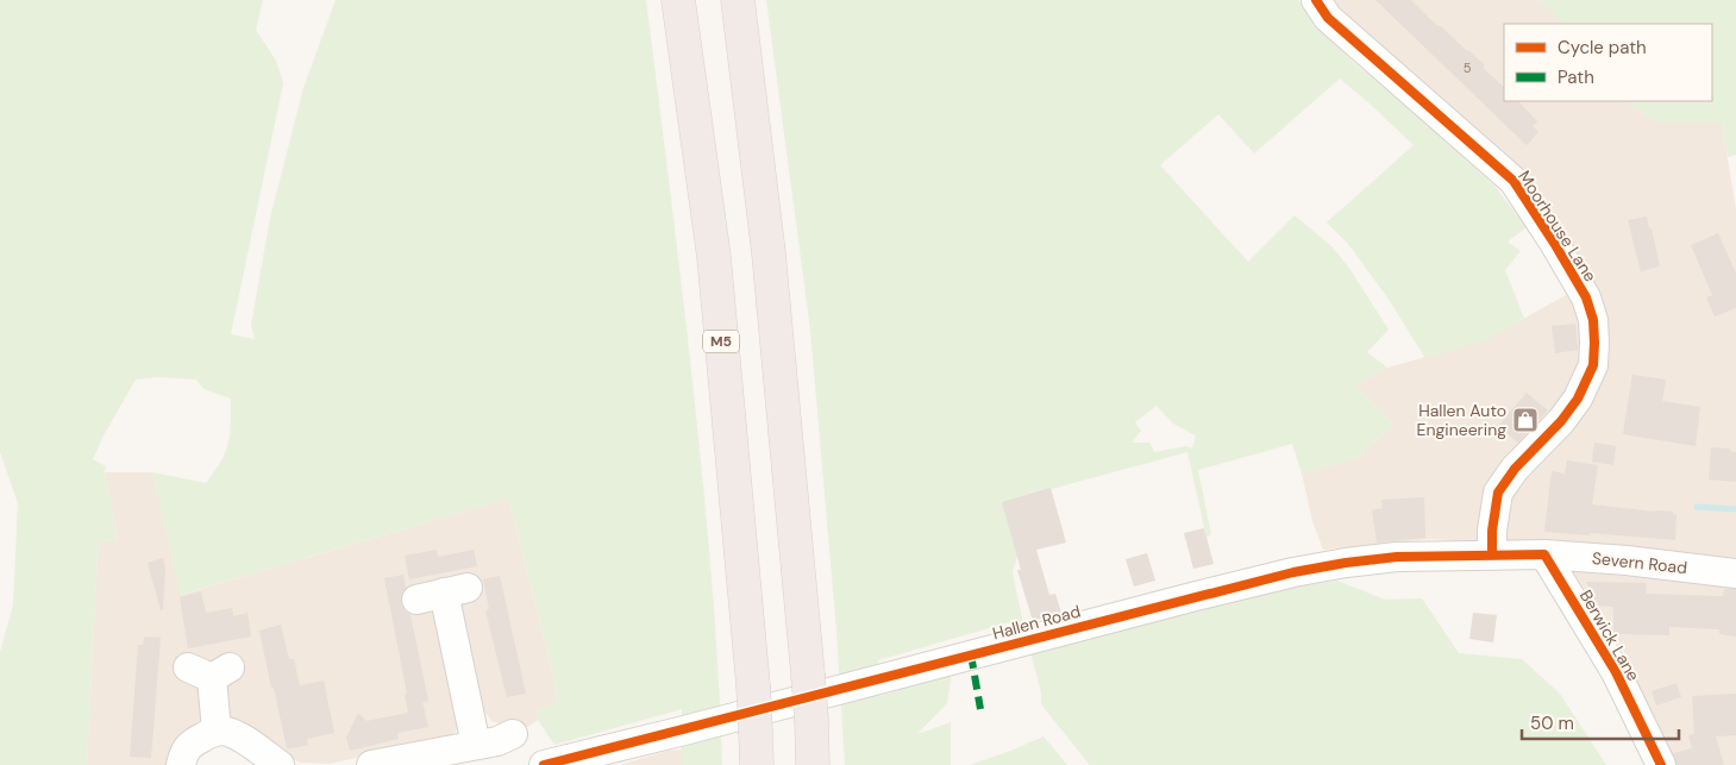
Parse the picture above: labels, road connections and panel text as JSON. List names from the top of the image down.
{
  "streets": {
    "highway": ["M5"],
    "street": [
      "Moorhouse Lane",
      "Severn Road",
      "Hallen Road",
      "Berwick Lane"
    ]
  },
  "crossings": [
    ["Moorhouse Lane", "Hallen Road"],
    ["Severn Road", "Hallen Road"],
    ["Severn Road", "Berwick Lane"],
    ["Hallen Road", "Berwick Lane"]
  ],
  "places": {
    "shop": ["Hallen Auto Engineering"]
  },
  "house_numbers": ["5"],
  "legend": ["Cycle path", "Path"],
  "scale_bar": "50 m"
}
